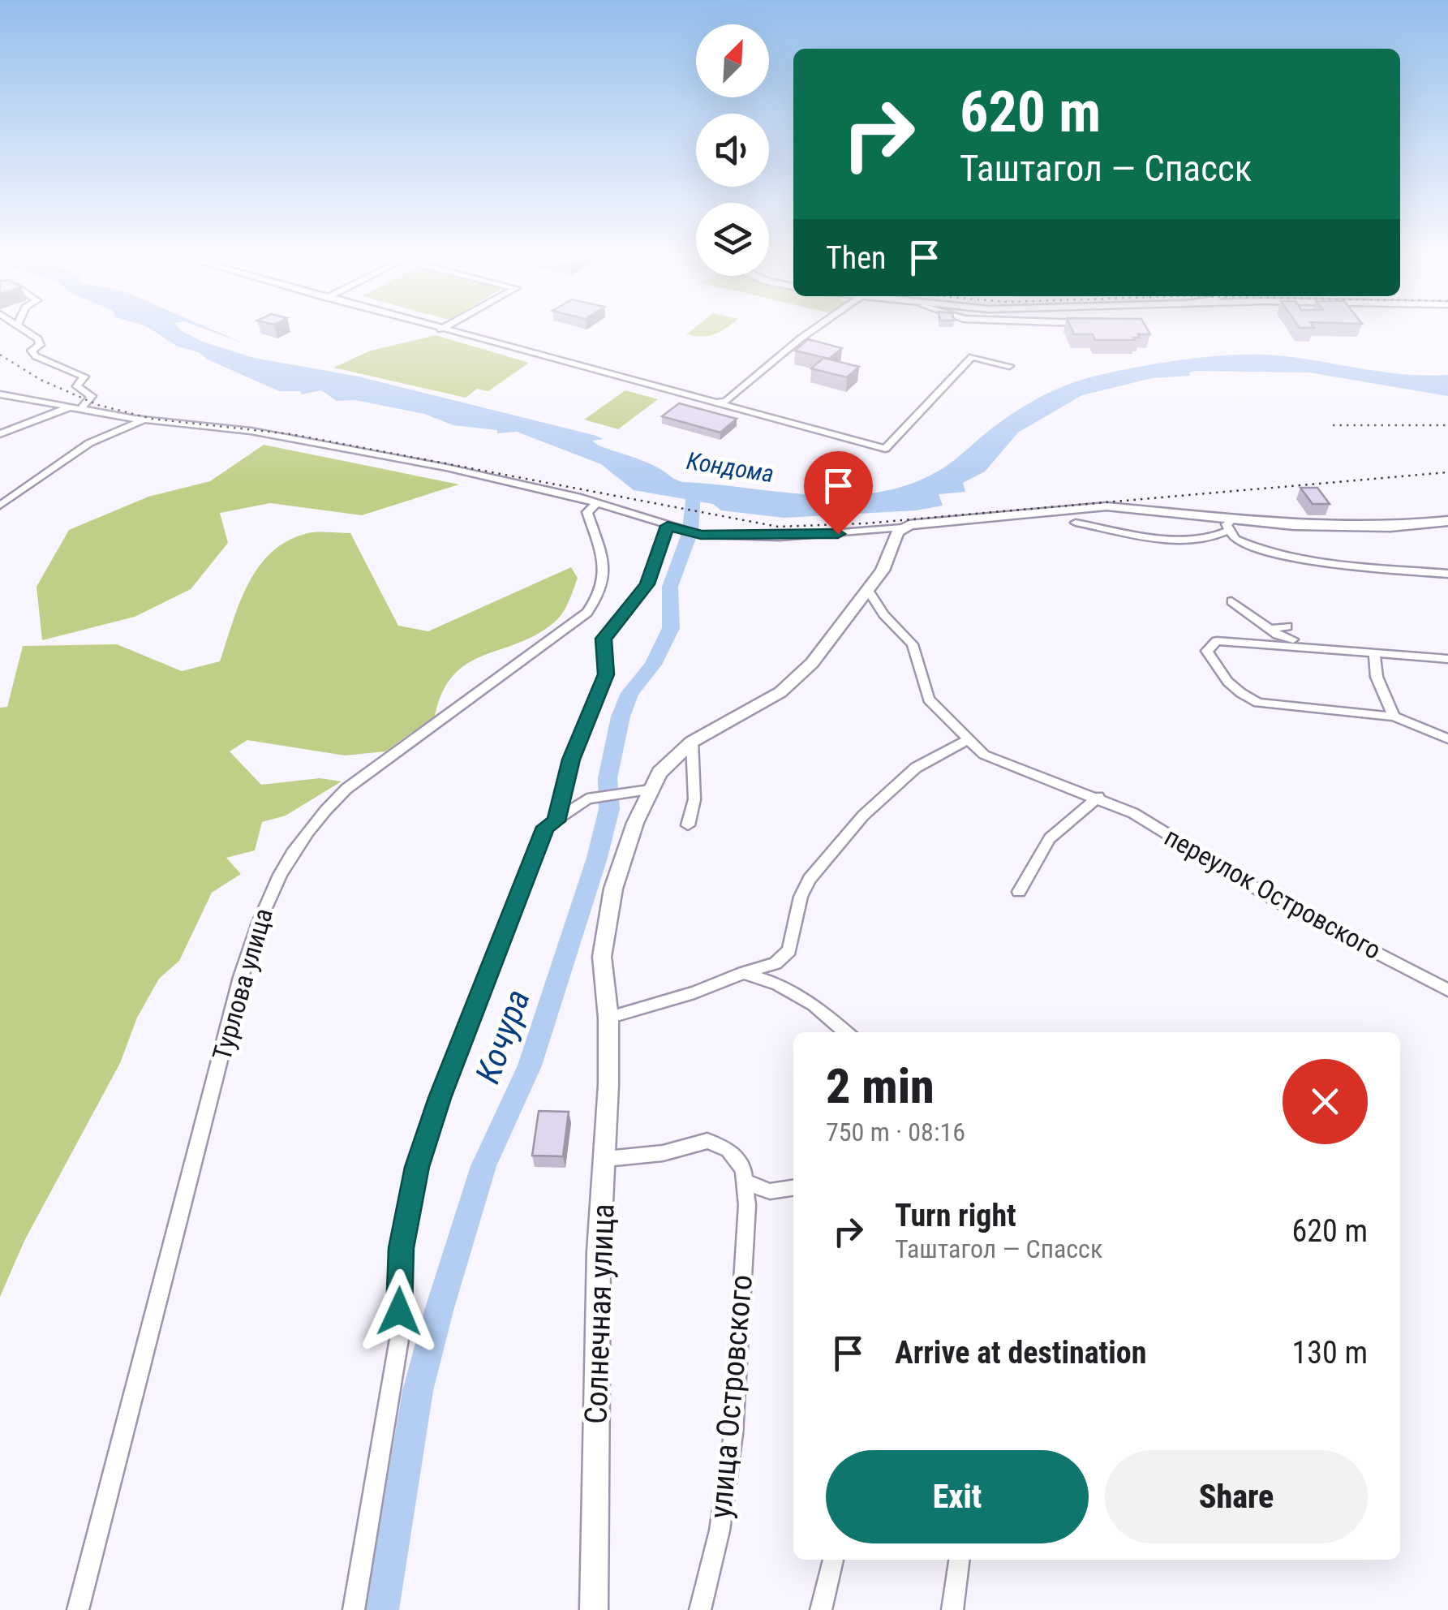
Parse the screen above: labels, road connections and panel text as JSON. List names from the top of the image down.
{
  "streets": {
    "main road": ["Солнечная улица"],
    "street": ["переулок Островского", "Турлова улица", "улица Островского"]
  },
  "crossings": [
    ["Солнечная улица", "улица Островского"]
  ],
  "water": ["Кондома", "Кочура"],
  "north": "top right",
  "page": {
    "turn": ["620 m", "Таштагол — Спасск"],
    "then": "Then",
    "heading": ["2 min", "750 m · 08:16"],
    "list": [
      {
        "name": "Turn right",
        "note": "Таштагол — Спасск",
        "value": "620 m"
      },
      {
        "name": "Arrive at destination",
        "value": "130 m"
      }
    ],
    "buttons": ["Exit", "Share"]
  }
}
